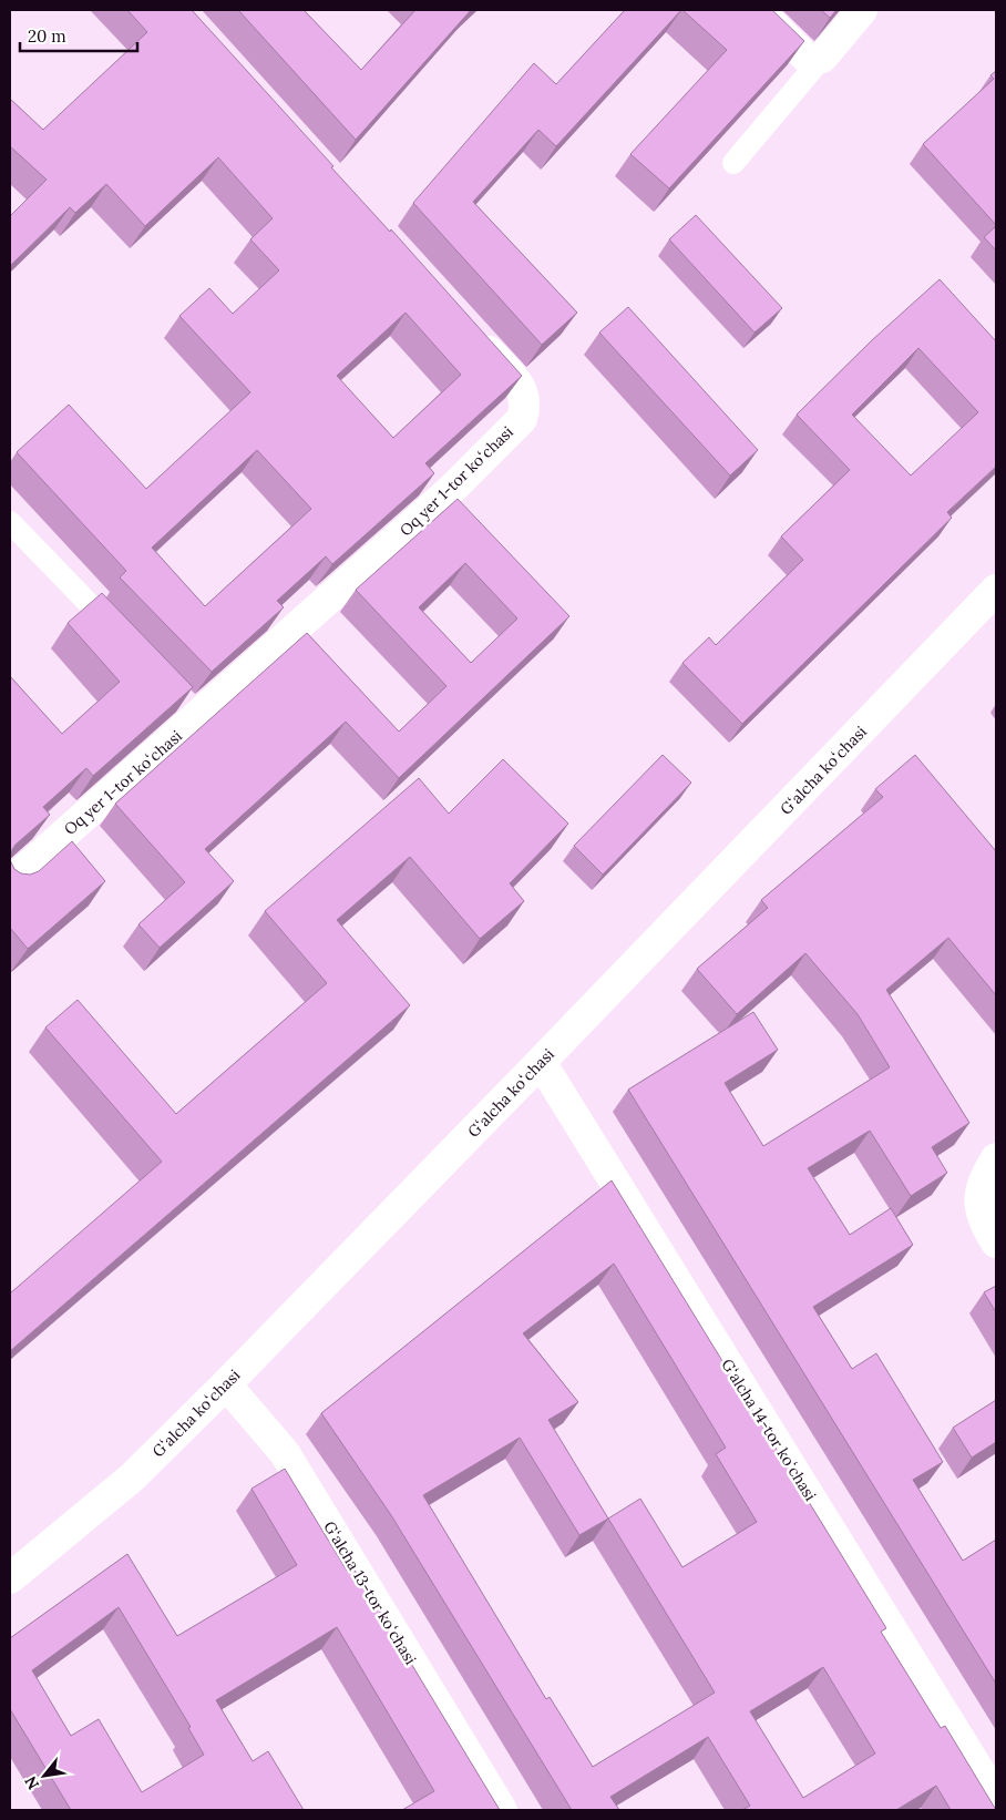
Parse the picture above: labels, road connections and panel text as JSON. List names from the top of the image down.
{
  "streets": {
    "street": [
      "Oq yer 1-tor koʻchasi",
      "Gʻalcha koʻchasi",
      "Gʻalcha 14-tor koʻchasi",
      "Gʻalcha 13-tor koʻchasi"
    ]
  },
  "crossings": [
    ["Gʻalcha koʻchasi", "Gʻalcha 14-tor koʻchasi"],
    ["Gʻalcha koʻchasi", "Gʻalcha 13-tor koʻchasi"]
  ],
  "scale_bar": "20 m",
  "north": "bottom left"
}
